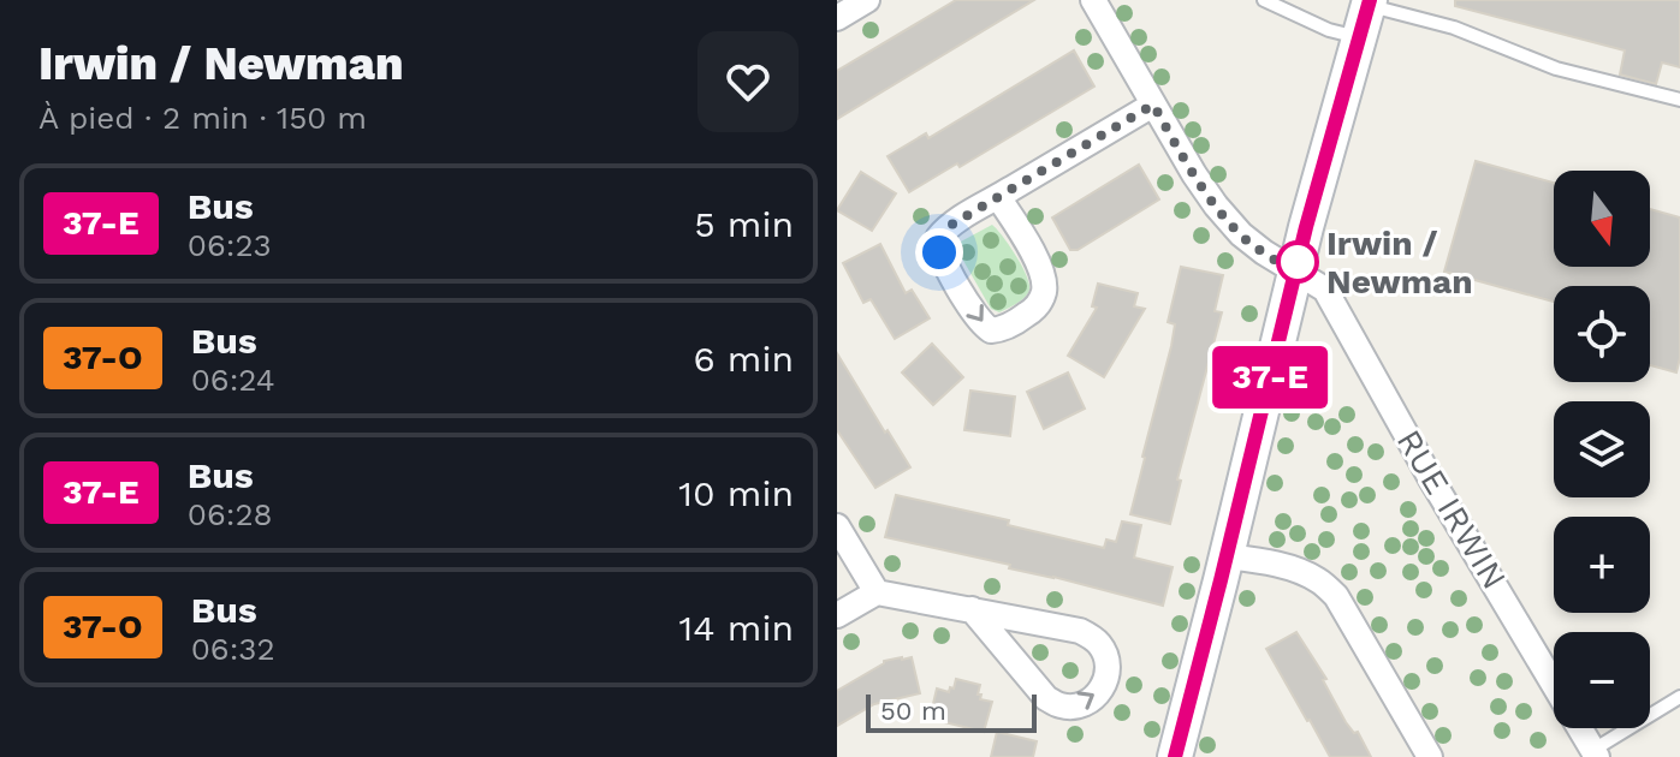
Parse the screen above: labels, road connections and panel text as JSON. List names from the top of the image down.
{
  "streets": {
    "street": ["RUE IRWIN"]
  },
  "places": ["Irwin / Newman"],
  "lines": ["bus line 37-E"],
  "scale_bar": "50 m",
  "north": "bottom",
  "page": {
    "heading": ["Irwin / Newman", "À pied · 2 min · 150 m"],
    "on_map": "37-E",
    "list": [
      {
        "mark": "37-E",
        "name": "Bus",
        "note": "06:23",
        "value": "5 min"
      },
      {
        "mark": "37-O",
        "name": "Bus",
        "note": "06:24",
        "value": "6 min"
      },
      {
        "mark": "37-E",
        "name": "Bus",
        "note": "06:28",
        "value": "10 min"
      },
      {
        "mark": "37-O",
        "name": "Bus",
        "note": "06:32",
        "value": "14 min"
      }
    ],
    "map_buttons": ["+", "−"],
    "scale": "50 m"
  }
}
